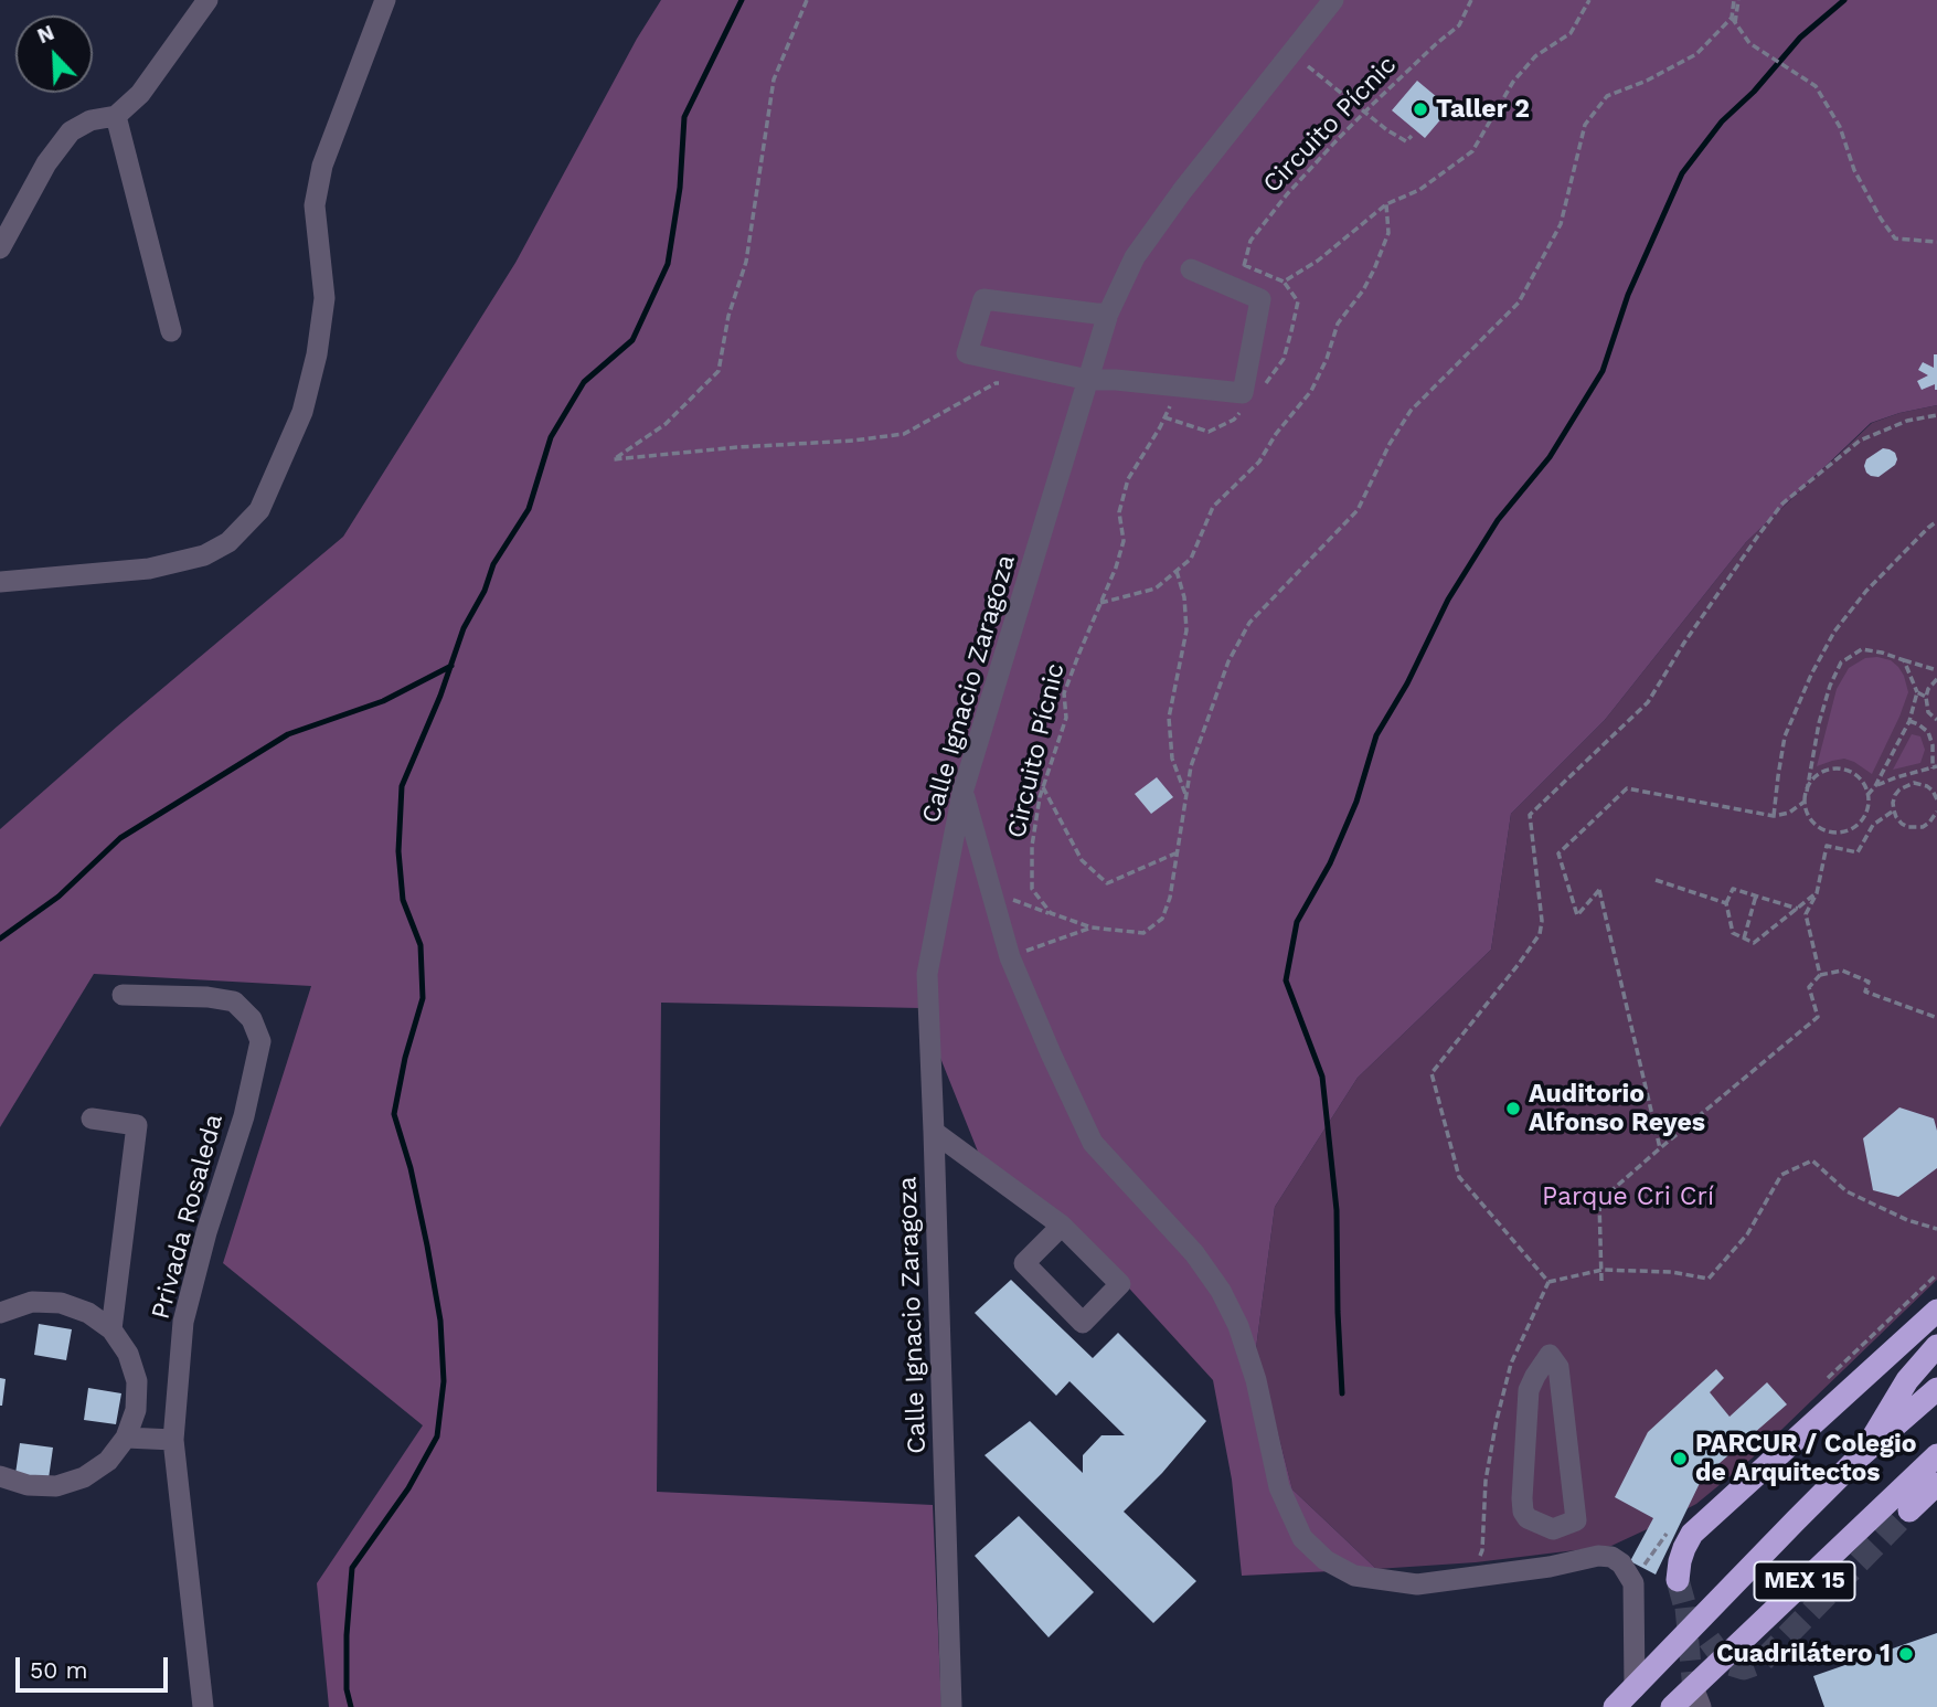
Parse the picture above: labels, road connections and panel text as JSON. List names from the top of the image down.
{
  "streets": {
    "highway": ["MEX 15"],
    "street": ["Calle Ignacio Zaragoza", "Privada Rosaleda"],
    "path": ["Circuito Pícnic"]
  },
  "parks": ["Parque Cri Crí"],
  "places": [
    "Taller 2",
    "Auditorio Alfonso Reyes",
    "PARCUR / Colegio de Arquitectos",
    "Cuadrilátero 1"
  ],
  "scale_bar": "50 m",
  "north": "top left"
}
